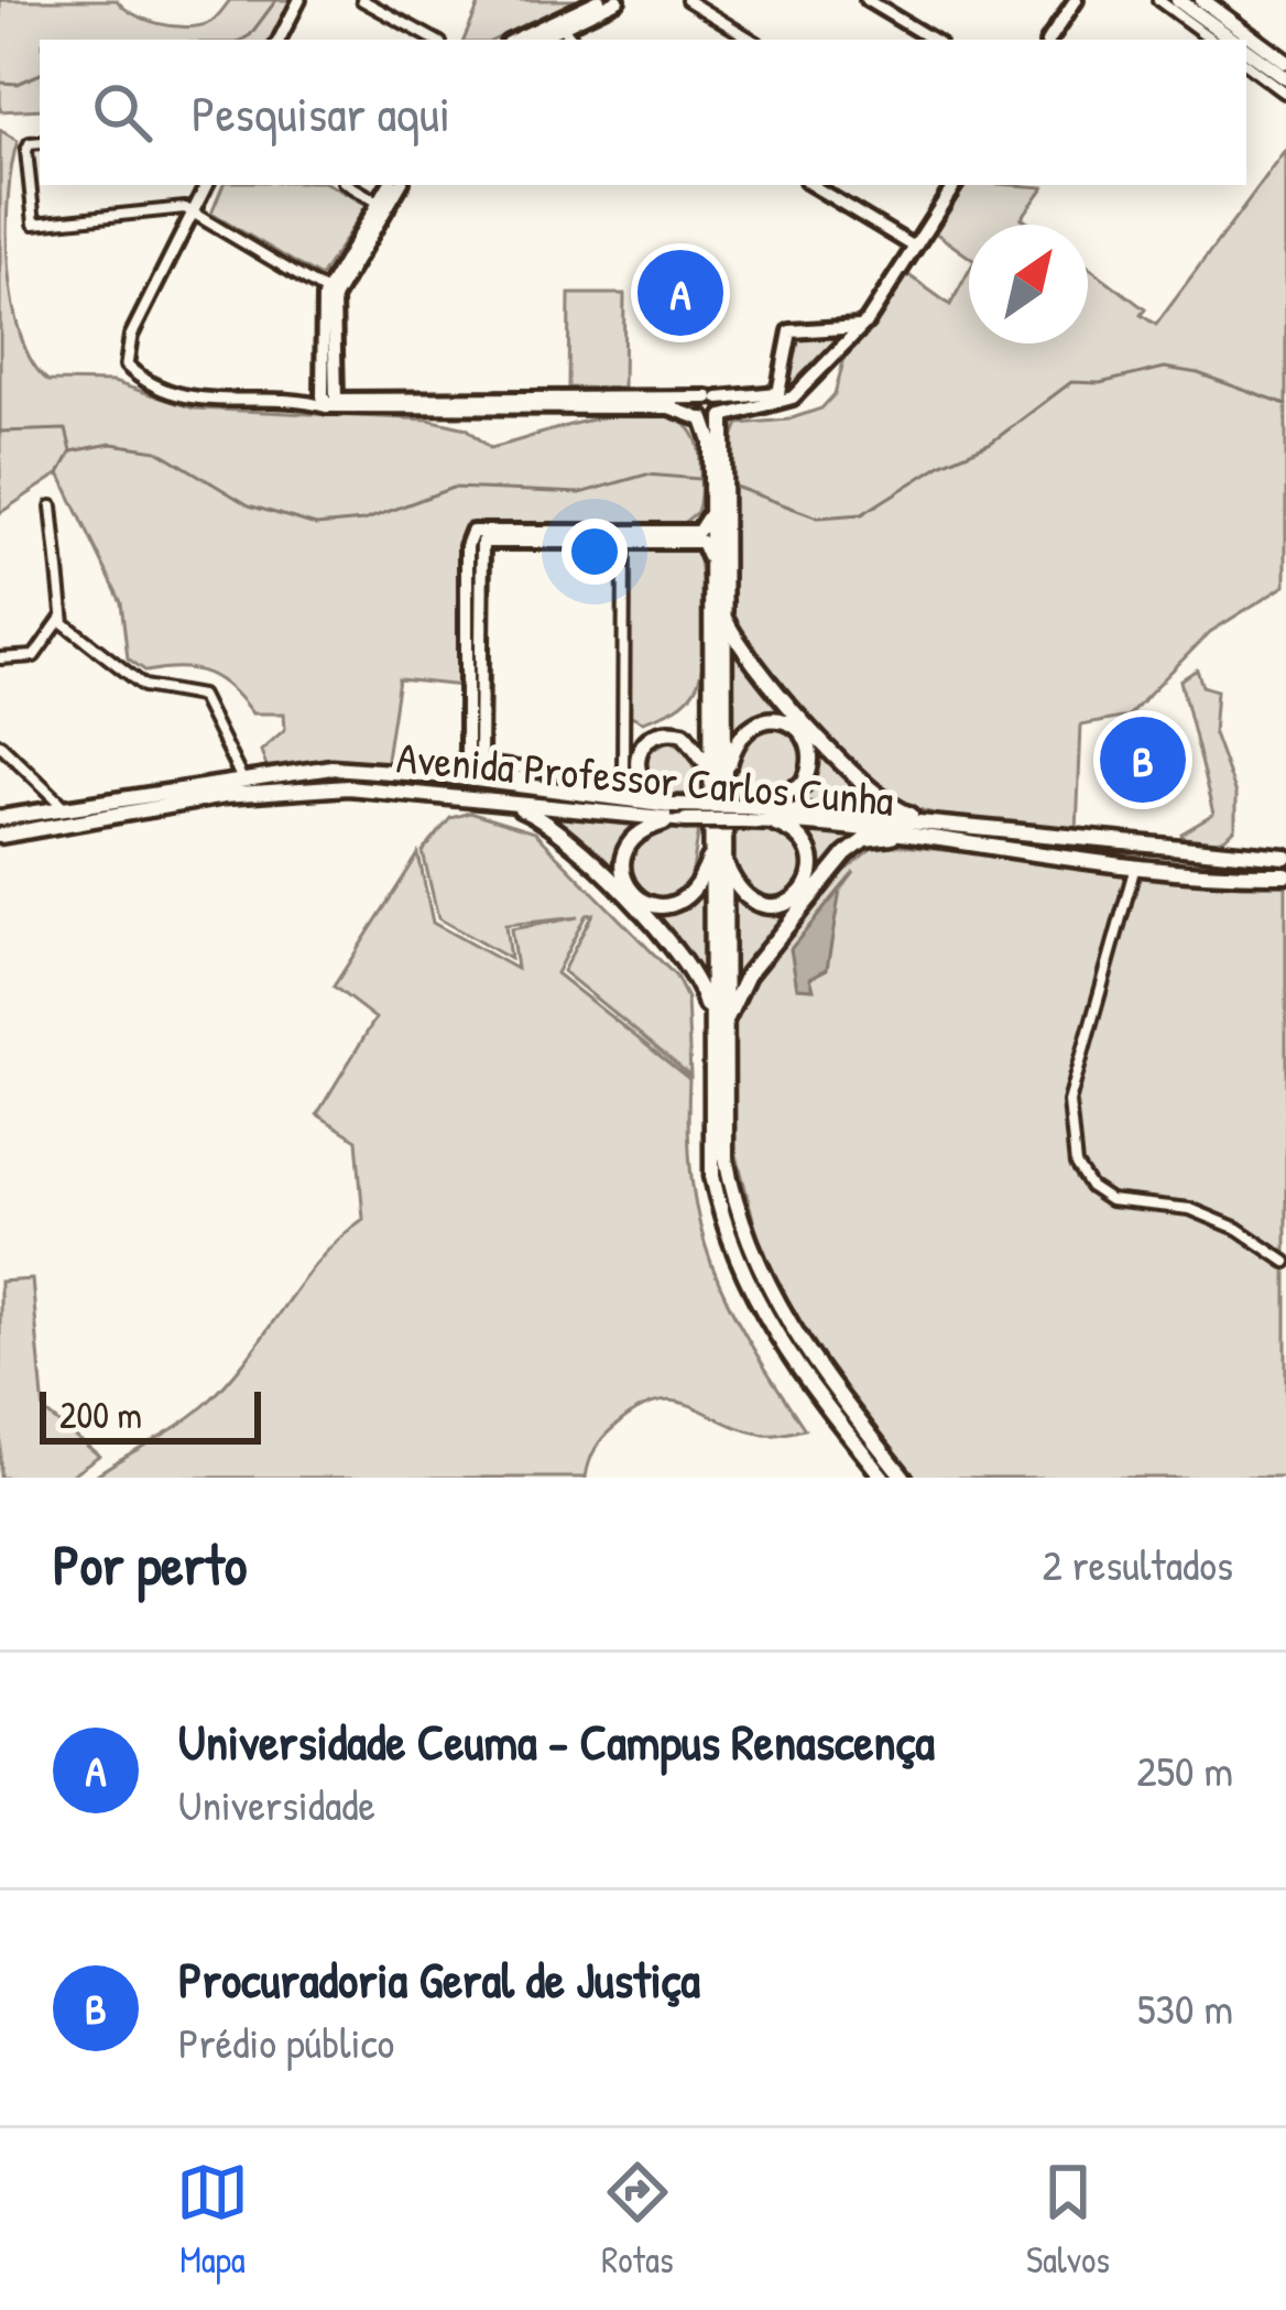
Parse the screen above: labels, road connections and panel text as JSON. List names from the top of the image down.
{
  "streets": {
    "main road": ["Avenida Professor Carlos Cunha"]
  },
  "scale_bar": "200 m",
  "north": "top right",
  "page": {
    "search": "Pesquisar aqui",
    "pins": ["A", "B"],
    "scale": "200 m",
    "heading": ["Por perto", "2 resultados"],
    "list": [
      {
        "mark": "A",
        "name": "Universidade Ceuma - Campus Renascença",
        "note": "Universidade",
        "value": "250 m"
      },
      {
        "mark": "B",
        "name": "Procuradoria Geral de Justiça",
        "note": "Prédio público",
        "value": "530 m"
      }
    ],
    "nav": ["Mapa", "Rotas", "Salvos"]
  }
}
